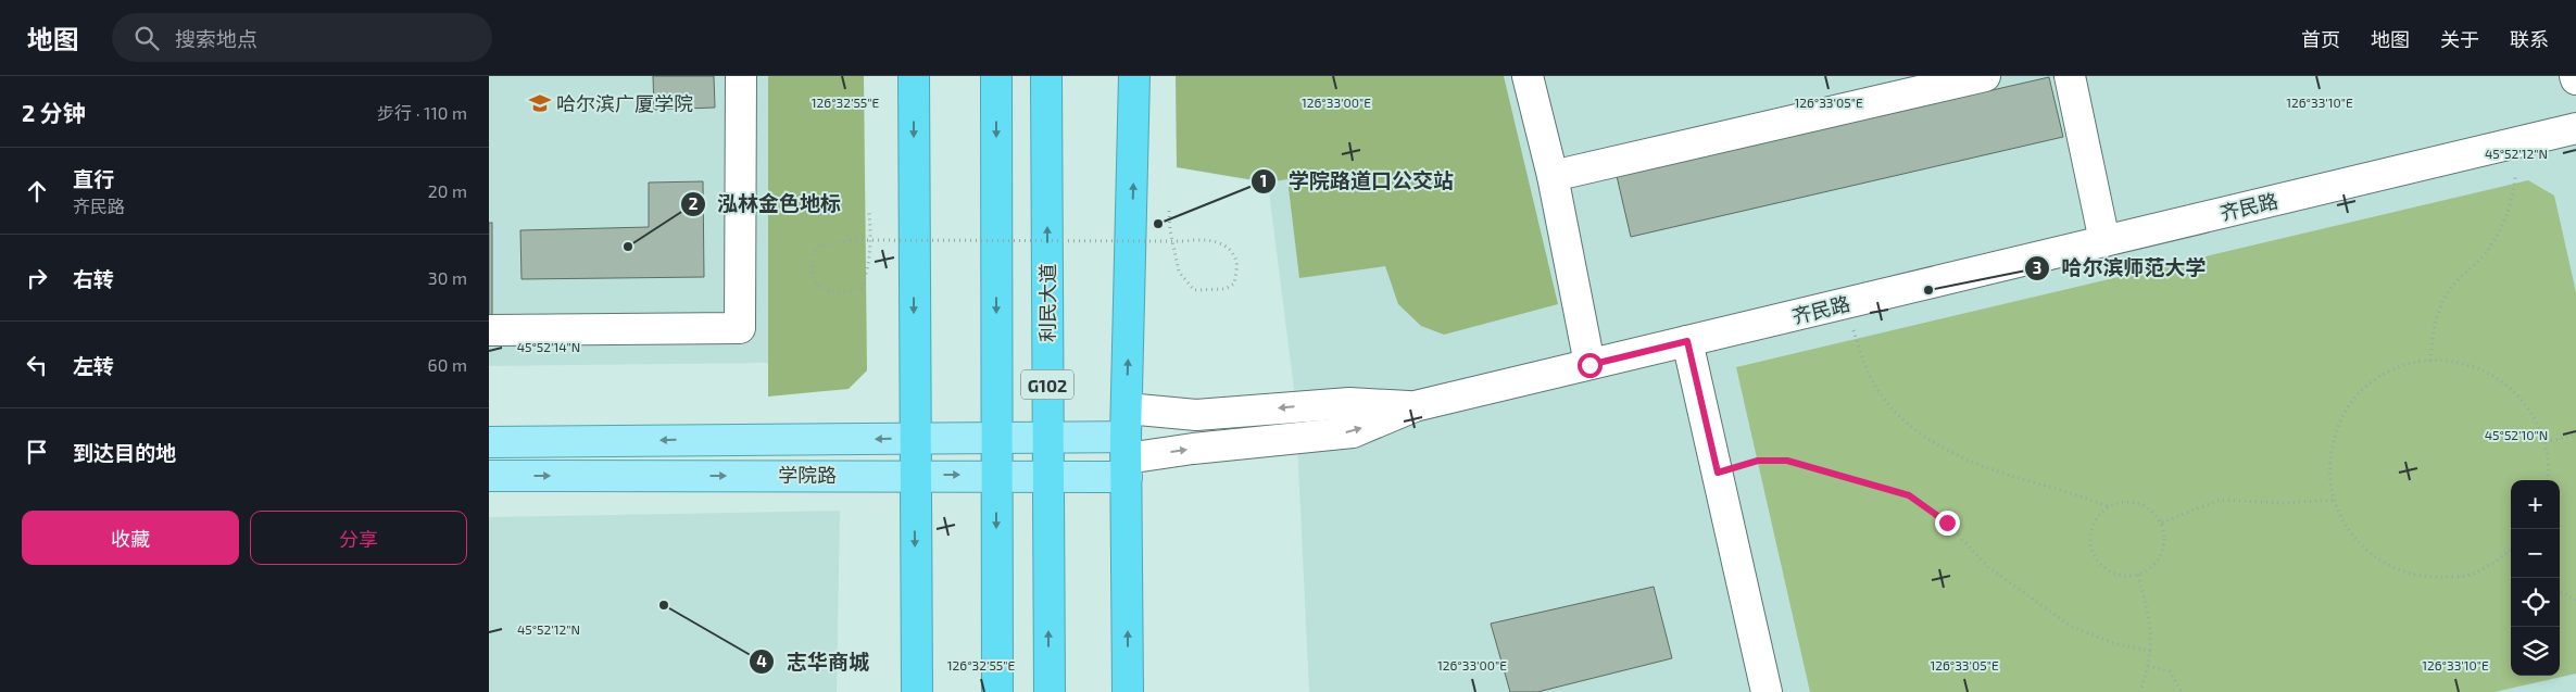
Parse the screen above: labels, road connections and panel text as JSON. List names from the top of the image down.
{
  "streets": {
    "highway": ["利民大道", "G102"],
    "main road": ["学院路"],
    "lane": ["齐民路"]
  },
  "crossings": [
    ["利民大道", "学院路"],
    ["G102", "学院路"]
  ],
  "places": {
    "school or university": ["哈尔滨广厦学院"],
    "other": [
      "学院路道口公交站",
      "泓林金色地标",
      "哈尔滨师范大学",
      "志华商城"
    ]
  },
  "page": {
    "header": "地图",
    "search": "搜索地点",
    "nav": [
      "首页",
      "地图",
      "关于",
      "联系"
    ],
    "heading": ["2 分钟", "步行 · 110 m"],
    "list": [
      ["直行", "齐民路", "20 m"],
      ["右转", "30 m"],
      ["左转", "60 m"],
      "到达目的地"
    ],
    "map_buttons": ["+", "−"],
    "buttons": ["收藏", "分享"]
  },
  "coordinates": [
    "126°32'55\"E",
    "126°33'00\"E",
    "126°33'05\"E",
    "126°33'10\"E",
    "45°52'12\"N",
    "45°52'14\"N",
    "45°52'10\"N"
  ]
}
